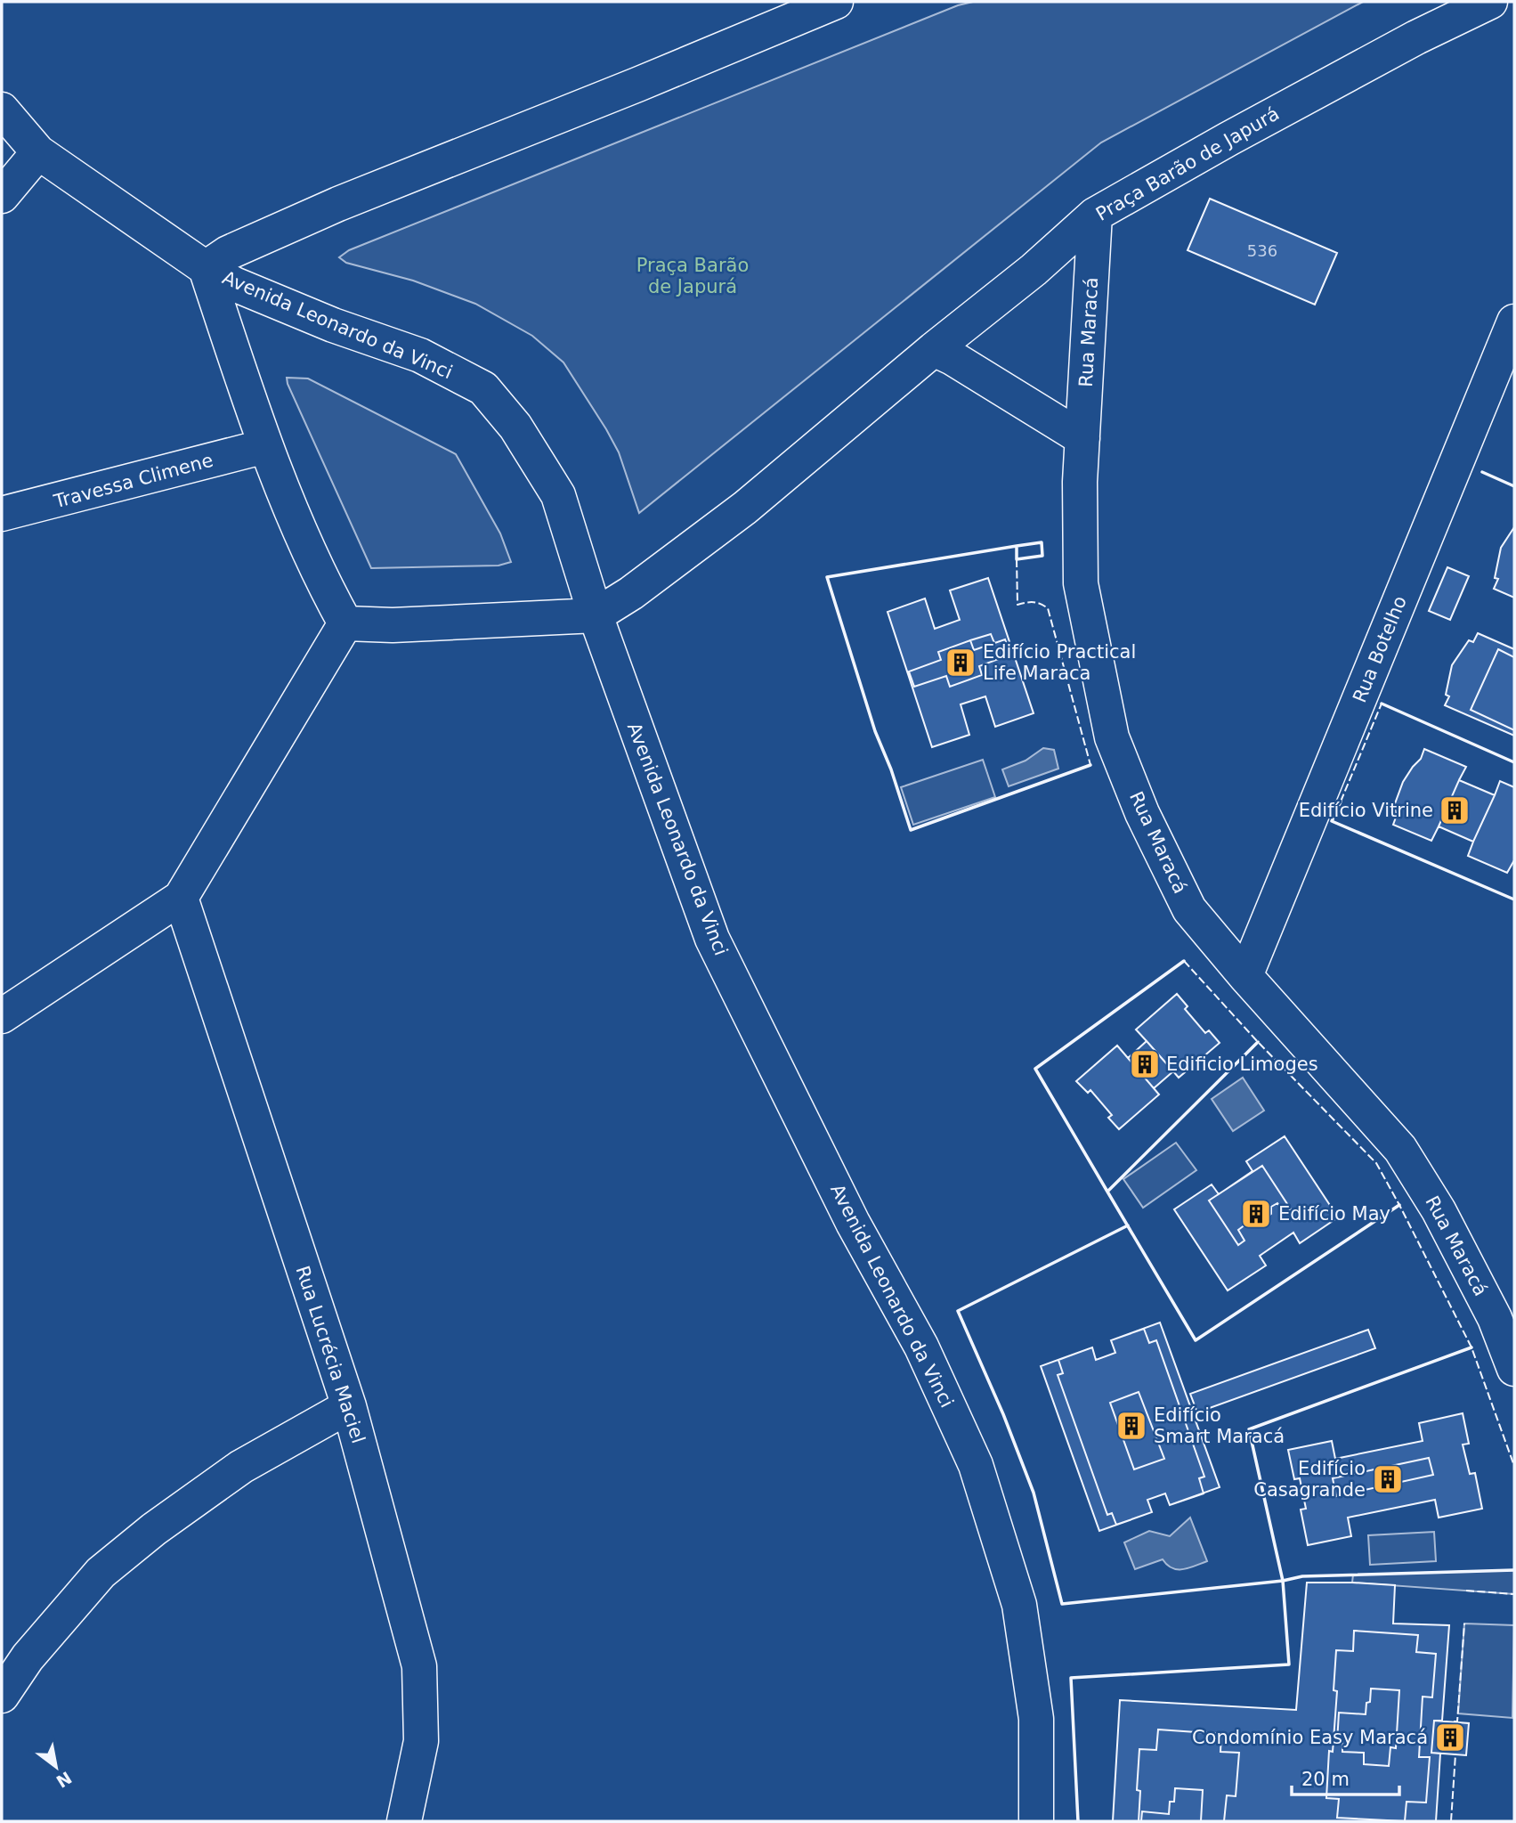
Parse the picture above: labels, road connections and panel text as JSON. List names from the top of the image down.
{
  "streets": {
    "street": [
      "Praça Barão de Japurá",
      "Avenida Leonardo da Vinci",
      "Rua Maracá",
      "Travessa Climene",
      "Rua Botelho",
      "Rua Lucrécia Maciel"
    ]
  },
  "crossings": [
    ["Praça Barão de Japurá", "Avenida Leonardo da Vinci"],
    ["Praça Barão de Japurá", "Rua Maracá"],
    ["Rua Maracá", "Rua Botelho"]
  ],
  "parks": ["Praça Barão de Japurá"],
  "places": {
    "building": [
      "Edifício Practical Life Maraca",
      "Edifício Vitrine",
      "Edificio Limoges",
      "Edifício May",
      "Edifício Smart Maracá",
      "Edifício Casagrande",
      "Condomínio Easy Maracá"
    ]
  },
  "house_numbers": ["536"],
  "scale_bar": "20 m",
  "north": "bottom right"
}
